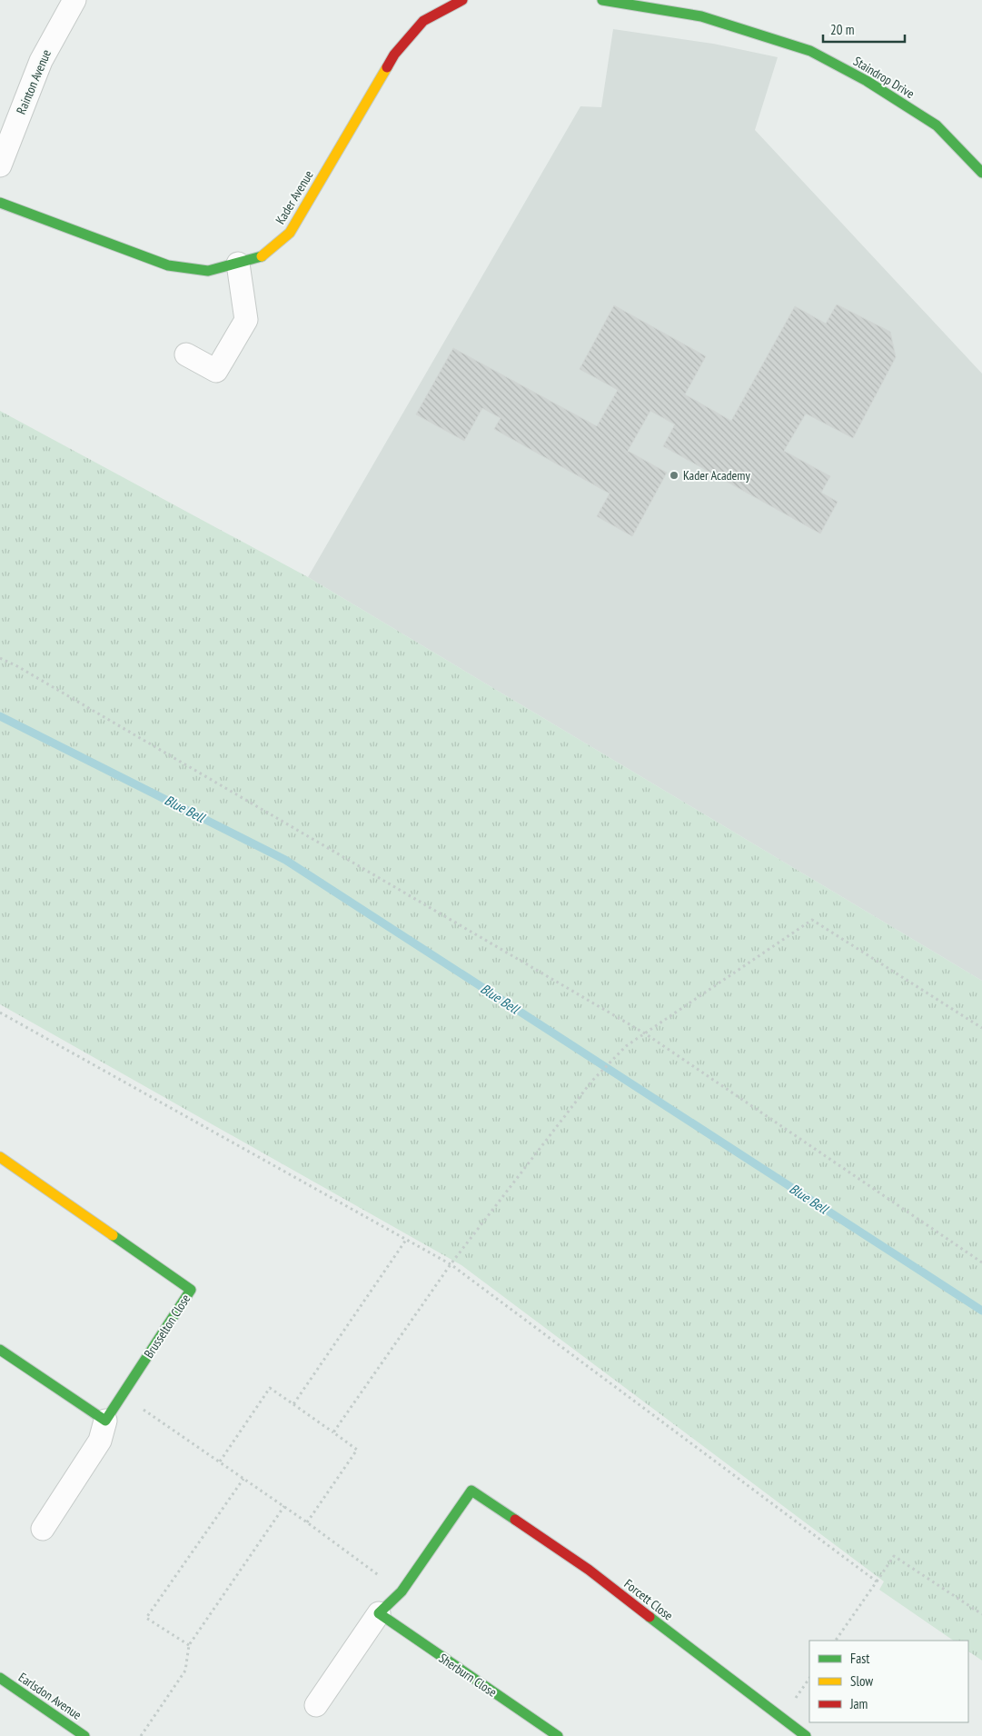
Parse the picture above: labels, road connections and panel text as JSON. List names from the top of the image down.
{
  "streets": {
    "street": [
      "Staindrop Drive",
      "Rainton Avenue",
      "Kader Avenue",
      "Brusselton Close",
      "Forcett Close",
      "Sherburn Close",
      "Earlsdon Avenue"
    ]
  },
  "water": ["Blue Bell"],
  "places": ["Kader Academy"],
  "legend": ["Fast", "Slow", "Jam"],
  "scale_bar": "20 m"
}
